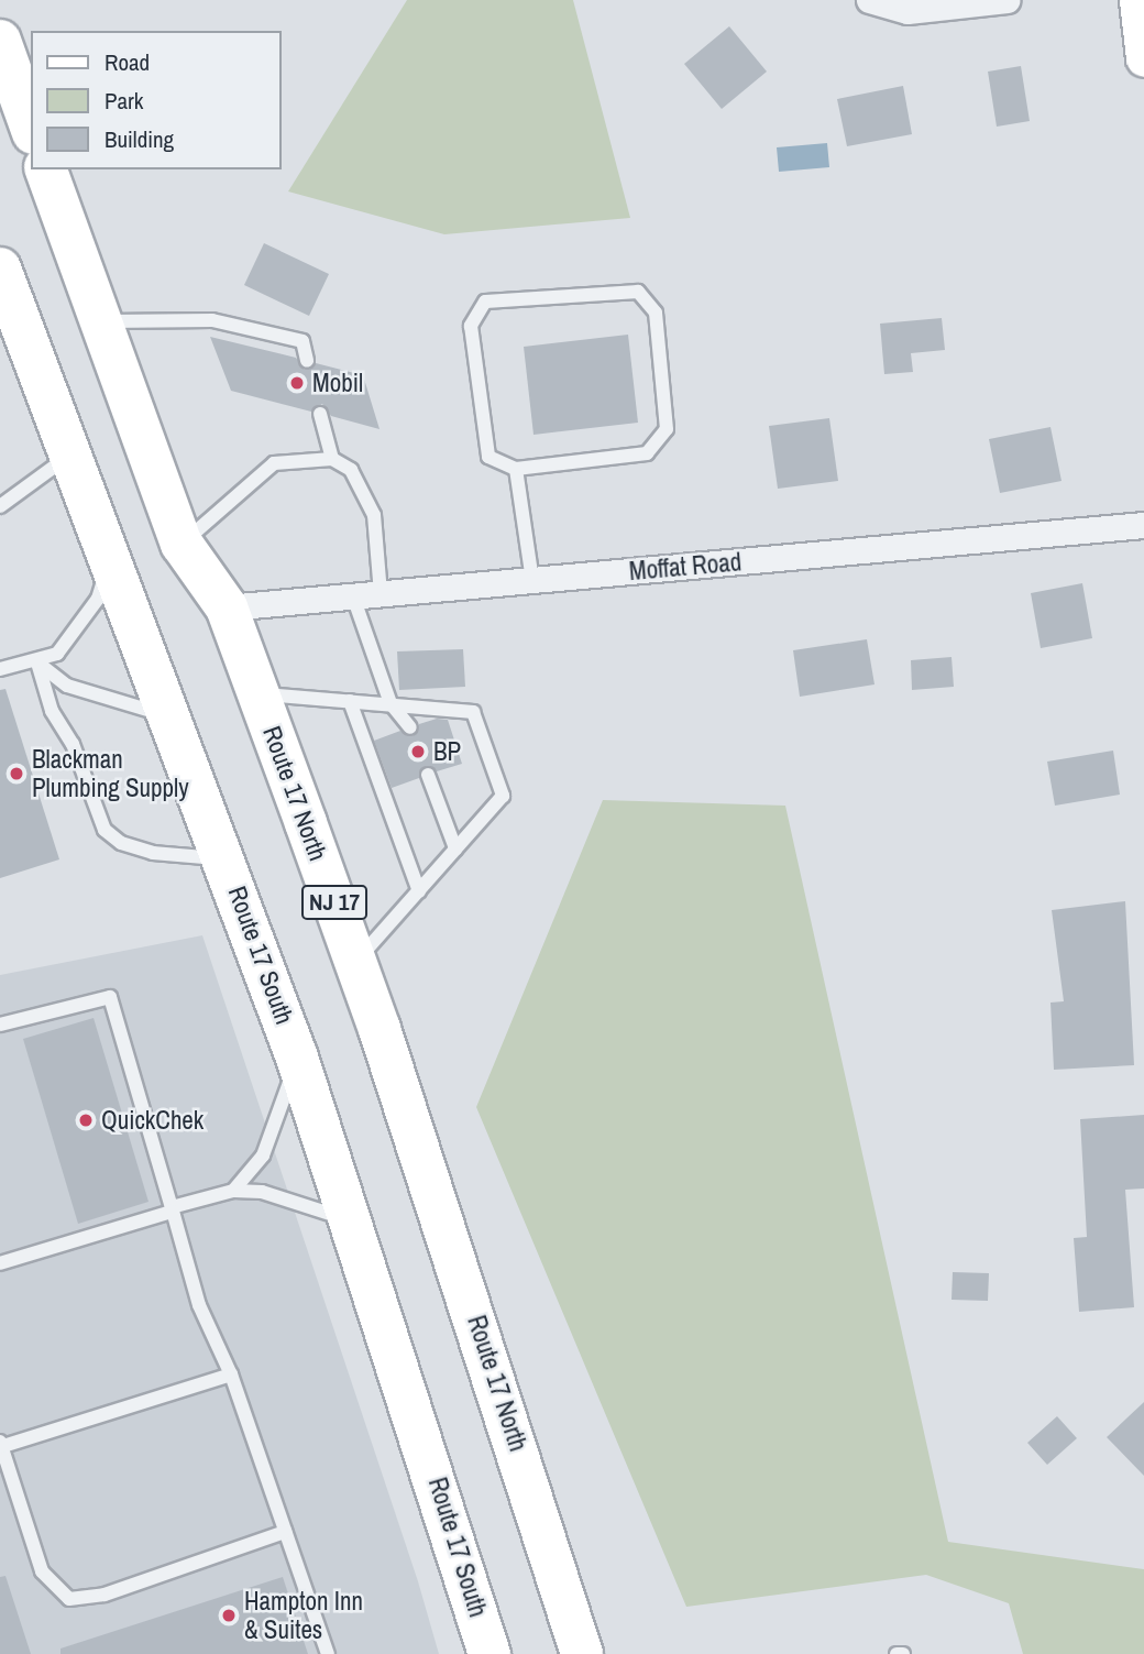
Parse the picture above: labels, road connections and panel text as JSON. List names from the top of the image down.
{
  "streets": {
    "highway": ["Route 17 North", "NJ 17", "Route 17 South"],
    "street": ["Moffat Road"]
  },
  "crossings": [
    ["Moffat Road", "Route 17 North"]
  ],
  "places": [
    "Mobil",
    "BP",
    "Blackman Plumbing Supply",
    "QuickChek",
    "Hampton Inn & Suites"
  ],
  "legend": ["Road", "Park", "Building"]
}
